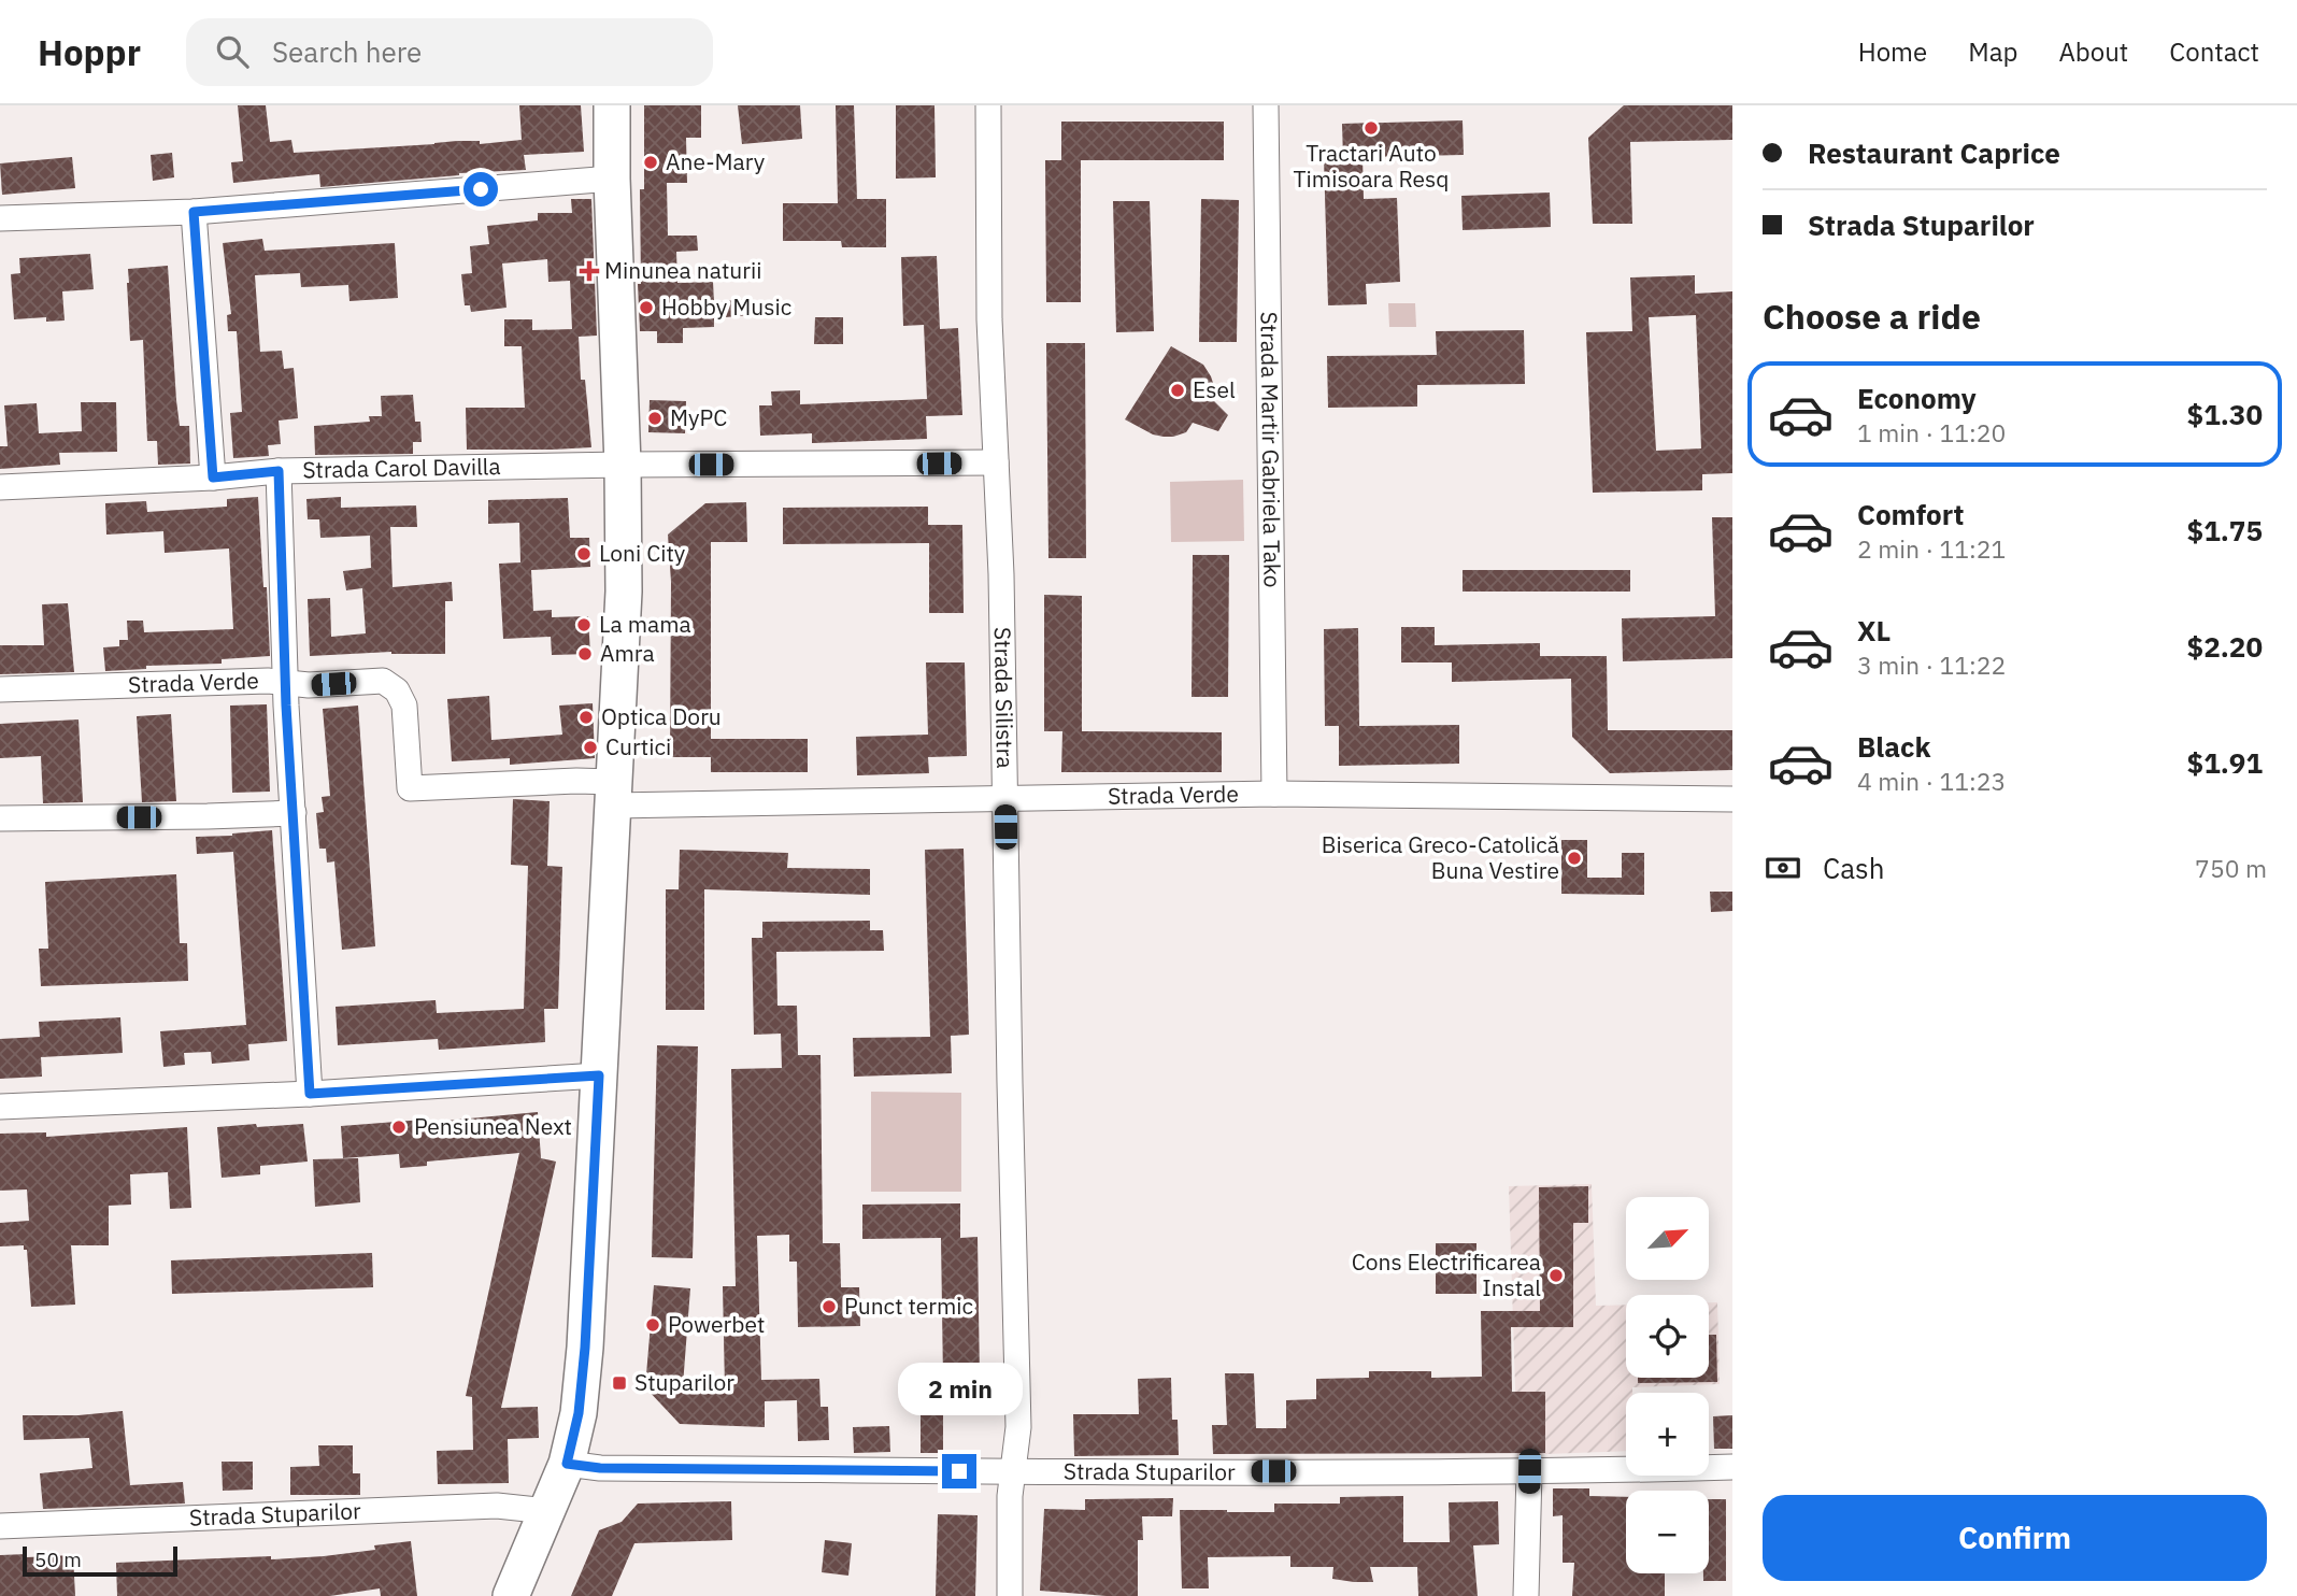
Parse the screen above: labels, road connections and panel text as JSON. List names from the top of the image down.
{
  "streets": {
    "street": [
      "Strada Martir Gabriela Tako",
      "Strada Carol Davilla",
      "Strada Verde",
      "Strada Silistra",
      "Strada Stuparilor"
    ]
  },
  "crossings": [
    ["Strada Martir Gabriela Tako", "Strada Verde"],
    ["Strada Carol Davilla", "Strada Silistra"],
    ["Strada Verde", "Strada Silistra"],
    ["Strada Silistra", "Strada Stuparilor"]
  ],
  "places": {
    "other": [
      "Tractari Auto Timisoara Resq",
      "Ane-Mary",
      "Hobby Music",
      "Esel",
      "MyPC",
      "Loni City",
      "La mama",
      "Amra",
      "Optica Doru",
      "Curtici",
      "Biserica Greco-Catolică Buna Vestire",
      "Pensiunea Next",
      "Cons Electrificarea Instal",
      "Punct termic",
      "Powerbet"
    ],
    "health": ["Minunea naturii"],
    "transit": ["Stuparilor"]
  },
  "scale_bar": "50 m",
  "north": "top right",
  "page": {
    "header": "Hoppr",
    "search": "Search here",
    "nav": [
      "Home",
      "Map",
      "About",
      "Contact"
    ],
    "banner": ["Restaurant Caprice", "Strada Stuparilor"],
    "heading": "Choose a ride",
    "list": [
      {
        "name": "Economy",
        "note": "1 min · 11:20",
        "value": "$1.30"
      },
      {
        "name": "Comfort",
        "note": "2 min · 11:21",
        "value": "$1.75"
      },
      {
        "name": "XL",
        "note": "3 min · 11:22",
        "value": "$2.20"
      },
      {
        "name": "Black",
        "note": "4 min · 11:23",
        "value": "$1.91"
      }
    ],
    "pay": ["Cash", "750 m"],
    "map_buttons": ["+", "−"],
    "bubble": "2 min",
    "buttons": "Confirm",
    "scale": "50 m"
  }
}
